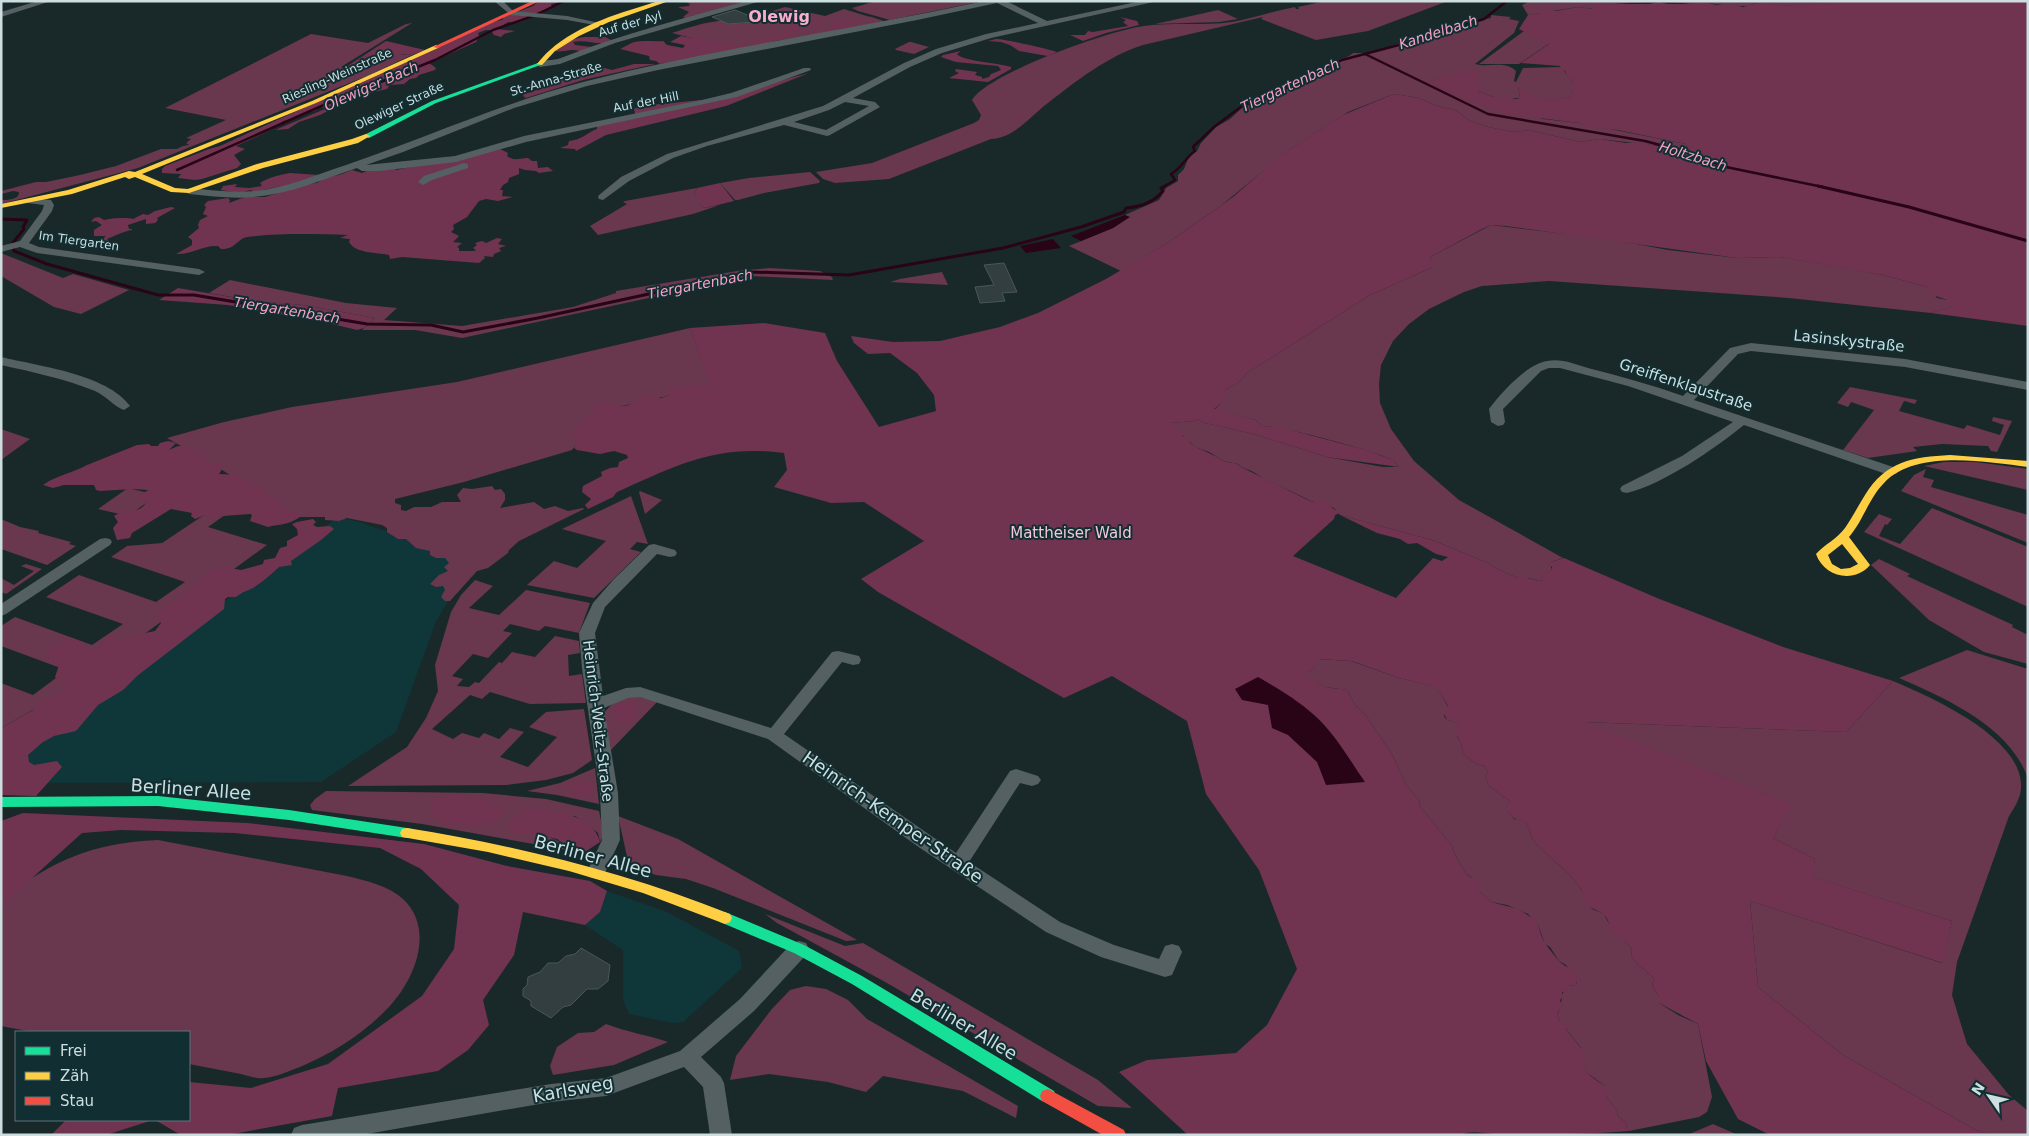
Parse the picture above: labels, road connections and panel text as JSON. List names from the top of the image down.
{
  "streets": {
    "street": [
      "Auf der Ayl",
      "Riesling-Weinstraße",
      "St.-Anna-Straße",
      "Auf der Hill",
      "Olewiger Straße",
      "Im Tiergarten",
      "Lasinskystraße",
      "Greiffenklaustraße",
      "Heinrich-Weitz-Straße",
      "Berliner Allee",
      "Heinrich-Kemper-Straße",
      "Karlsweg"
    ]
  },
  "crossings": [
    ["Auf der Ayl", "Olewiger Straße"],
    ["St.-Anna-Straße", "Auf der Hill"],
    ["St.-Anna-Straße", "Olewiger Straße"],
    ["Lasinskystraße", "Greiffenklaustraße"],
    ["Heinrich-Weitz-Straße", "Berliner Allee"],
    ["Heinrich-Weitz-Straße", "Heinrich-Kemper-Straße"],
    ["Berliner Allee", "Karlsweg"]
  ],
  "districts": ["Olewig"],
  "water": [
    "Kandelbach",
    "Tiergartenbach",
    "Olewiger Bach",
    "Holtzbach"
  ],
  "parks": ["Mattheiser Wald"],
  "legend": ["Frei", "Zäh", "Stau"],
  "north": "top left"
}
